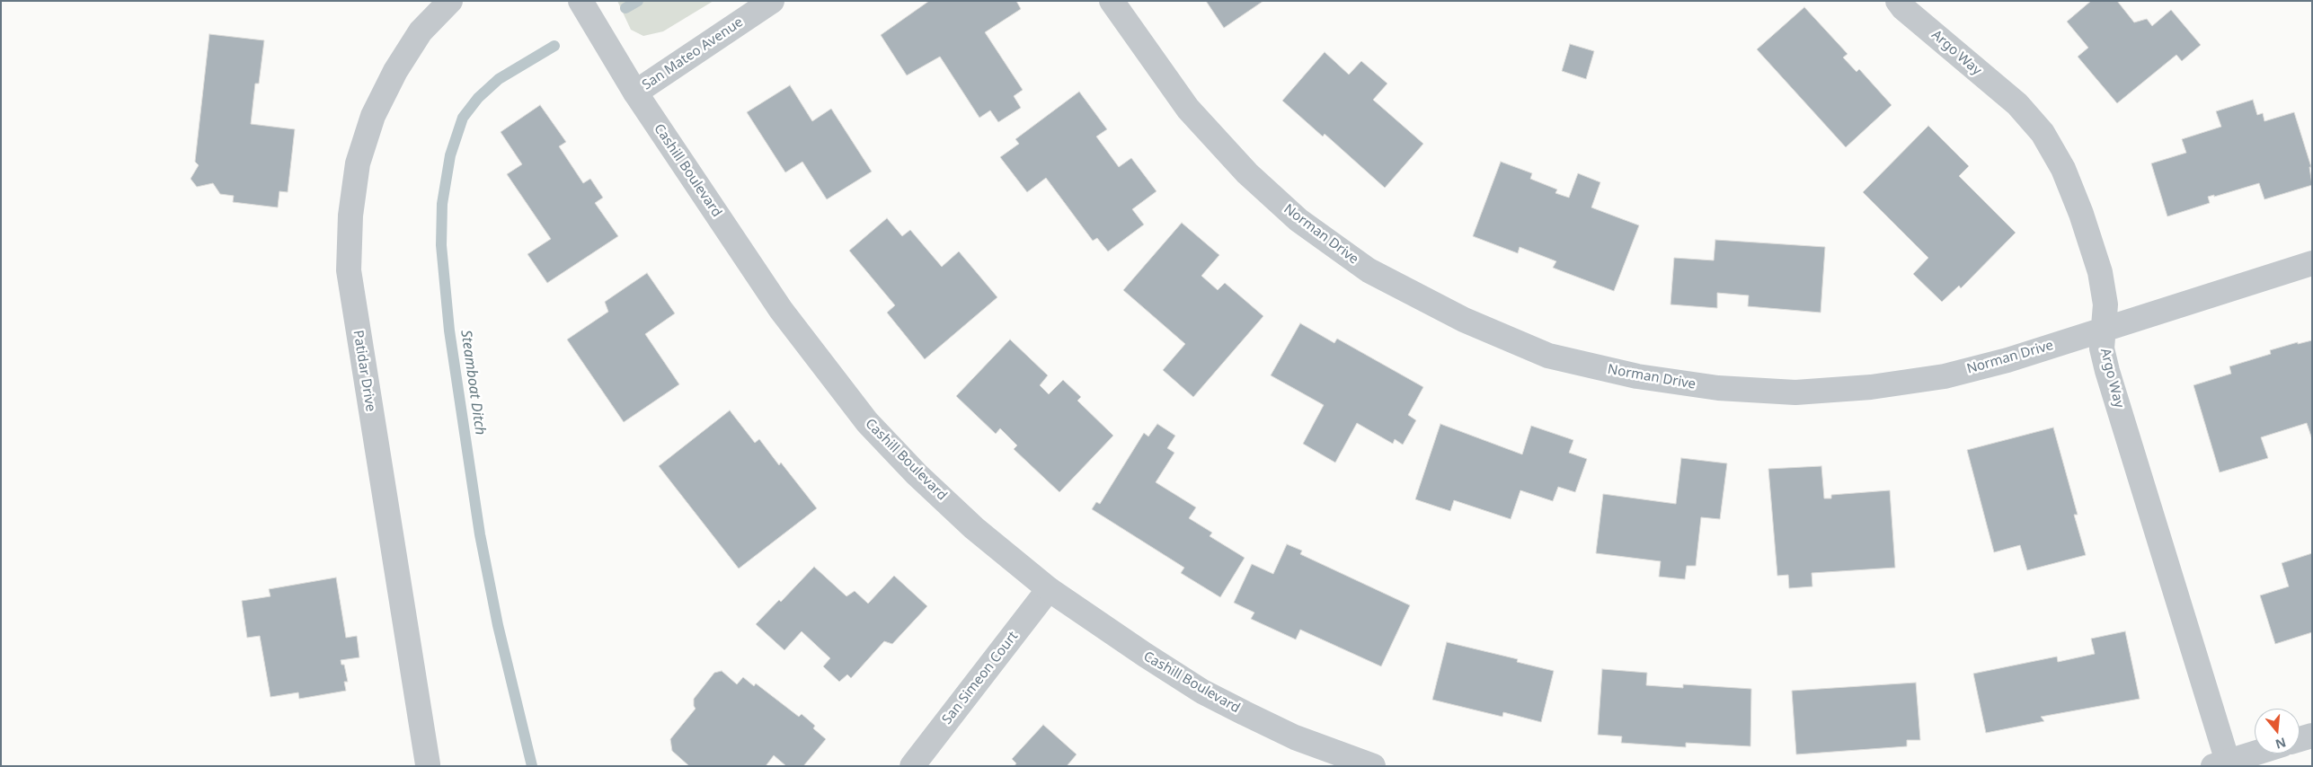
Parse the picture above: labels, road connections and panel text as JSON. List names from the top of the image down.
{
  "streets": {
    "street": [
      "Argo Way",
      "San Mateo Avenue",
      "Cashill Boulevard",
      "Norman Drive",
      "Patidar Drive",
      "San Simeon Court"
    ]
  },
  "crossings": [
    ["Argo Way", "Norman Drive"],
    ["San Mateo Avenue", "Cashill Boulevard"],
    ["Cashill Boulevard", "San Simeon Court"]
  ],
  "water": ["Steamboat Ditch"],
  "north": "bottom"
}
